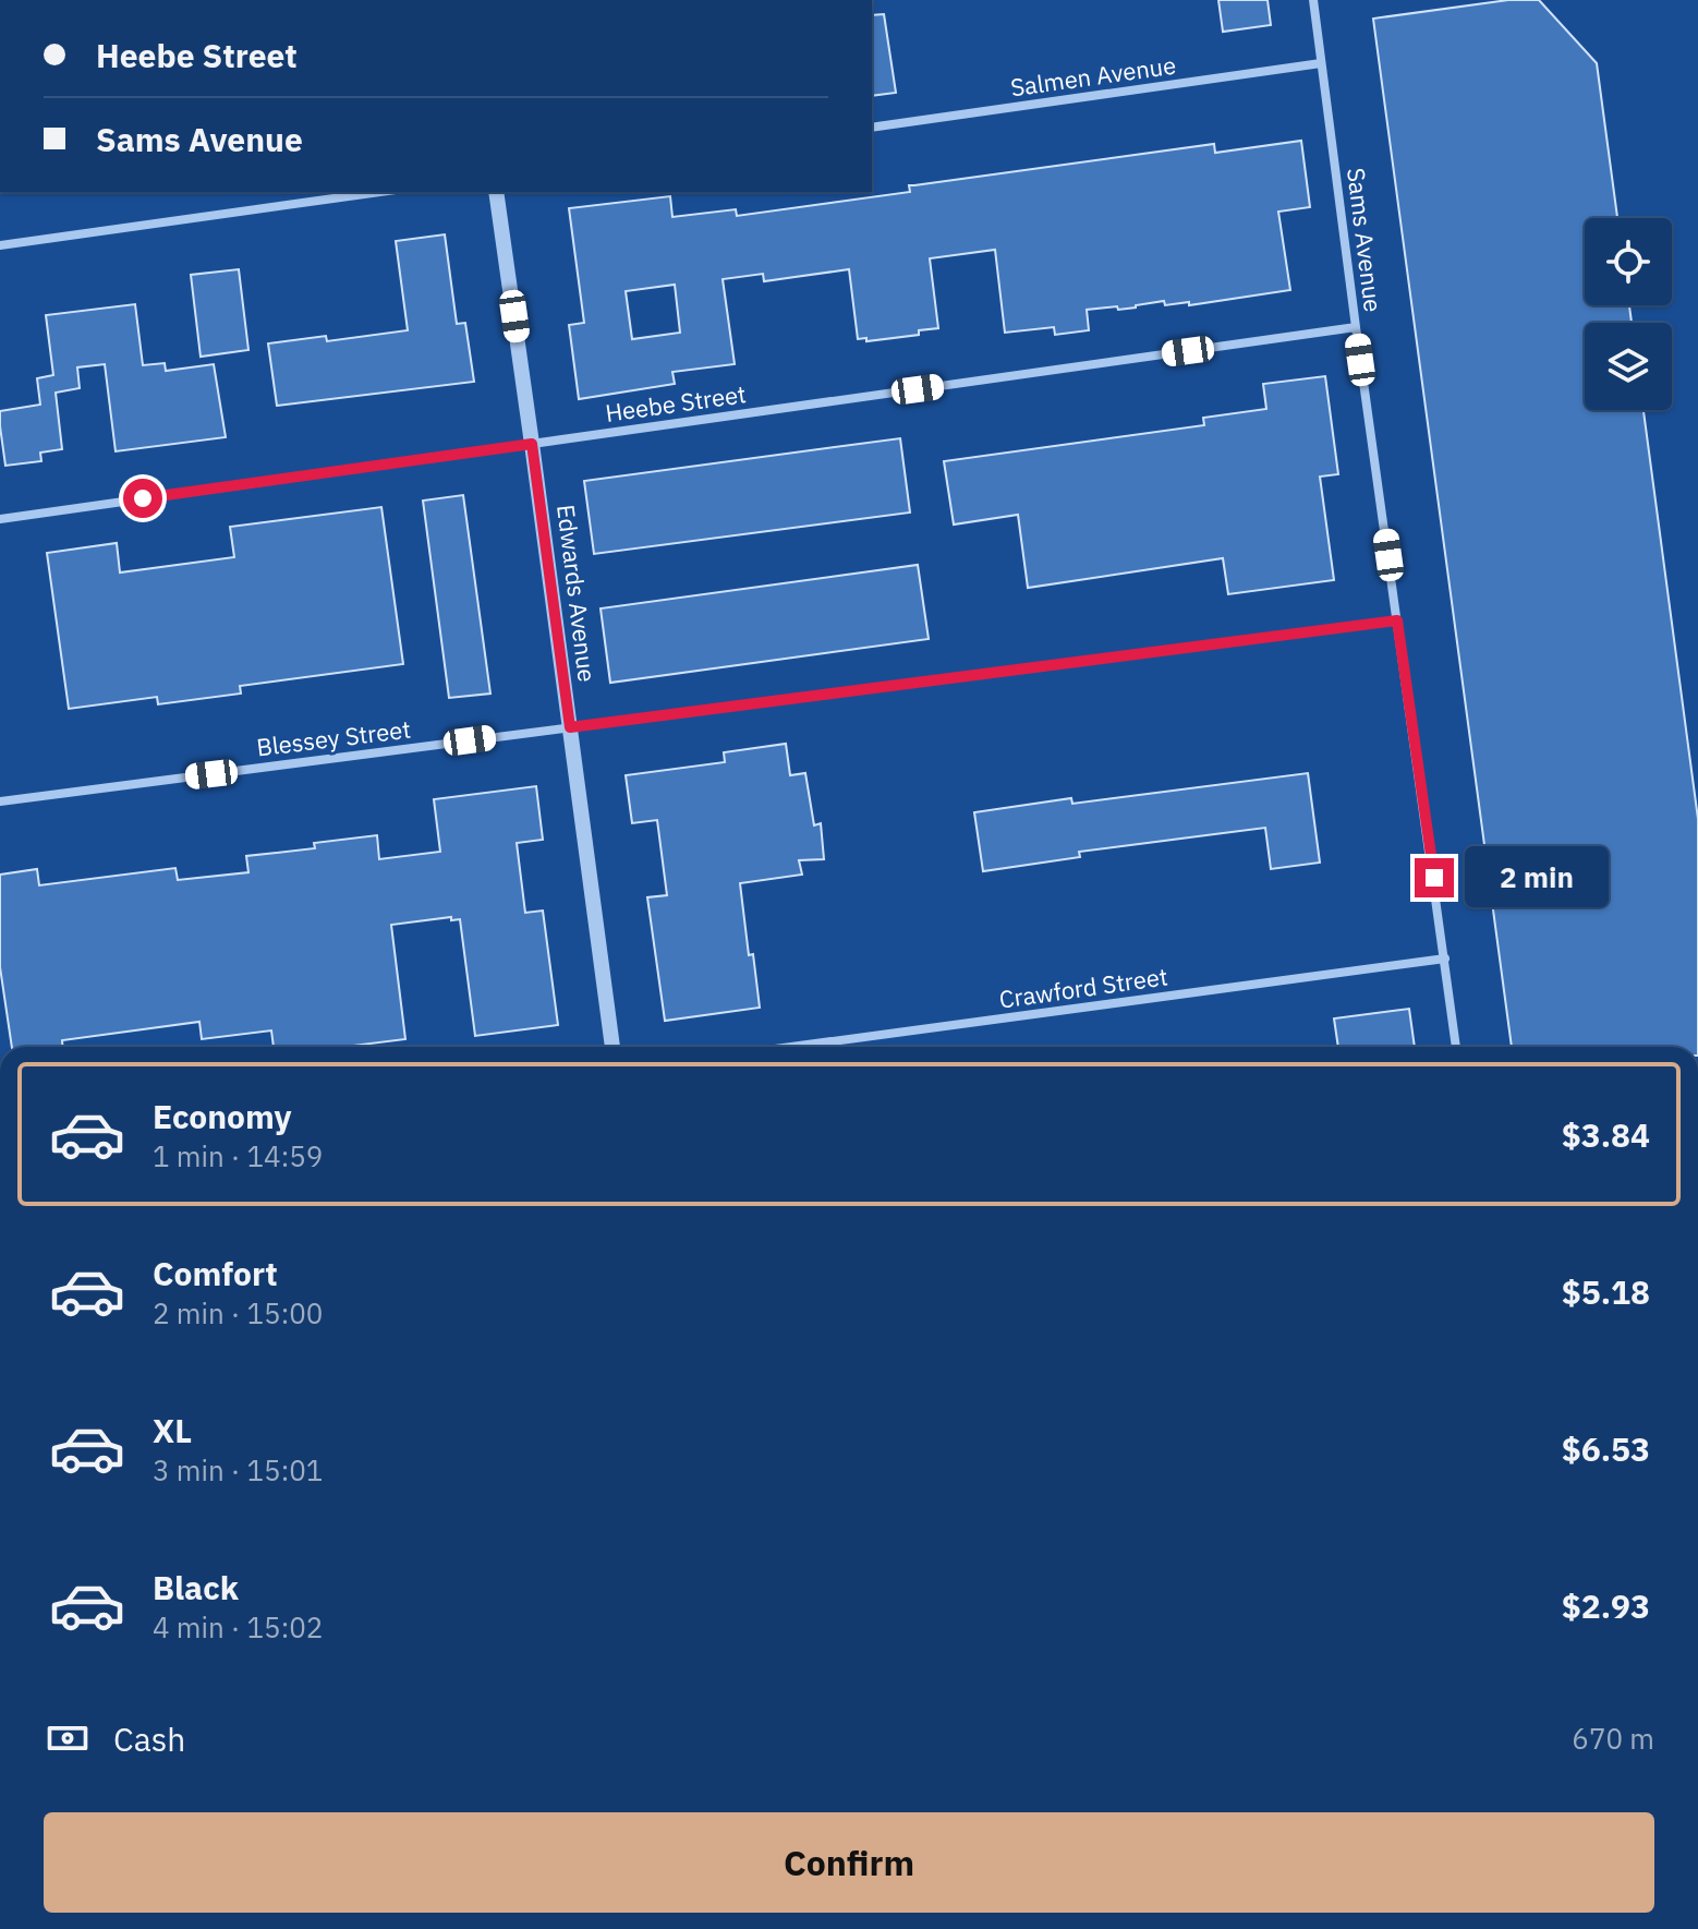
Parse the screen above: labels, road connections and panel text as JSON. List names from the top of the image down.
{
  "streets": {
    "street": [
      "Salmen Avenue",
      "Sams Avenue",
      "Heebe Street",
      "Edwards Avenue",
      "Blessey Street",
      "Crawford Street"
    ]
  },
  "crossings": [
    ["Salmen Avenue", "Sams Avenue"],
    ["Sams Avenue", "Heebe Street"],
    ["Sams Avenue", "Blessey Street"],
    ["Sams Avenue", "Crawford Street"],
    ["Heebe Street", "Edwards Avenue"],
    ["Edwards Avenue", "Blessey Street"]
  ],
  "page": {
    "banner": ["Heebe Street", "Sams Avenue"],
    "bubble": "2 min",
    "list": [
      {
        "name": "Economy",
        "note": "1 min · 14:59",
        "value": "$3.84"
      },
      {
        "name": "Comfort",
        "note": "2 min · 15:00",
        "value": "$5.18"
      },
      {
        "name": "XL",
        "note": "3 min · 15:01",
        "value": "$6.53"
      },
      {
        "name": "Black",
        "note": "4 min · 15:02",
        "value": "$2.93"
      }
    ],
    "pay": ["Cash", "670 m"],
    "buttons": "Confirm"
  }
}
